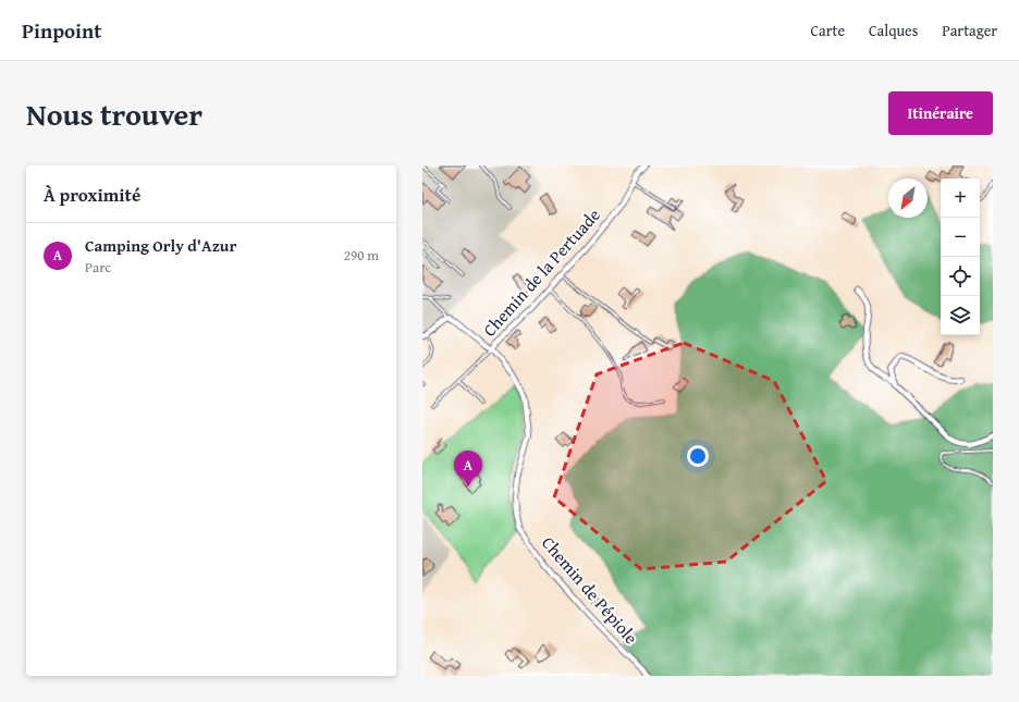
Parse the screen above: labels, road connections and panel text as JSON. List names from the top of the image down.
{
  "streets": {
    "street": ["Chemin de la Pertuade", "Chemin de Pépiole"]
  },
  "crossings": [
    ["Chemin de la Pertuade", "Chemin de Pépiole"]
  ],
  "north": "bottom left",
  "page": {
    "header": "Pinpoint",
    "nav": ["Carte", "Calques", "Partager"],
    "title": "Nous trouver",
    "buttons": "Itinéraire",
    "heading": "À proximité",
    "map_buttons": ["+", "−"],
    "list": [
      {
        "mark": "A",
        "name": "Camping Orly d'Azur",
        "note": "Parc",
        "value": "290 m"
      }
    ],
    "pins": "A"
  }
}
